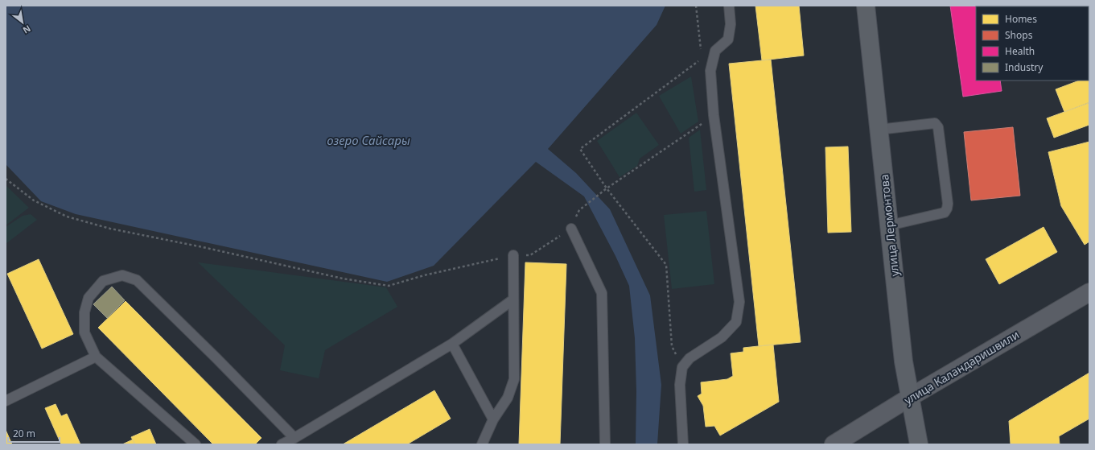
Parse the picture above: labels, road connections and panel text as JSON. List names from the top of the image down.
{
  "streets": {
    "main road": ["улица Лермонтова"],
    "street": ["улица Каландаришвили"]
  },
  "crossings": [
    ["улица Лермонтова", "улица Каландаришвили"]
  ],
  "water": ["озеро Сайсары"],
  "legend": [
    "Homes",
    "Shops",
    "Health",
    "Industry"
  ],
  "scale_bar": "20 m",
  "north": "bottom right"
}
